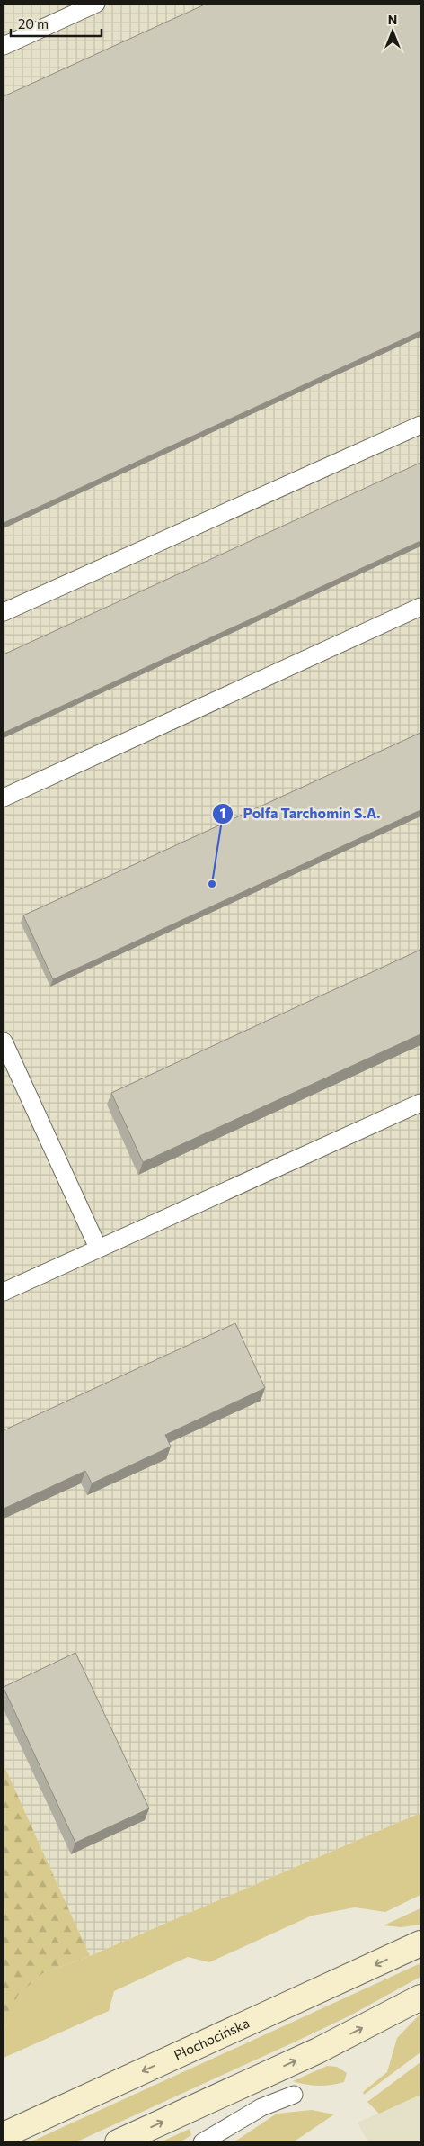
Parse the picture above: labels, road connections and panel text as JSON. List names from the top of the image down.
{
  "streets": {
    "main road": ["Płochocińska"]
  },
  "places": ["Polfa Tarchomin S.A."],
  "scale_bar": "20 m",
  "north": "top"
}
